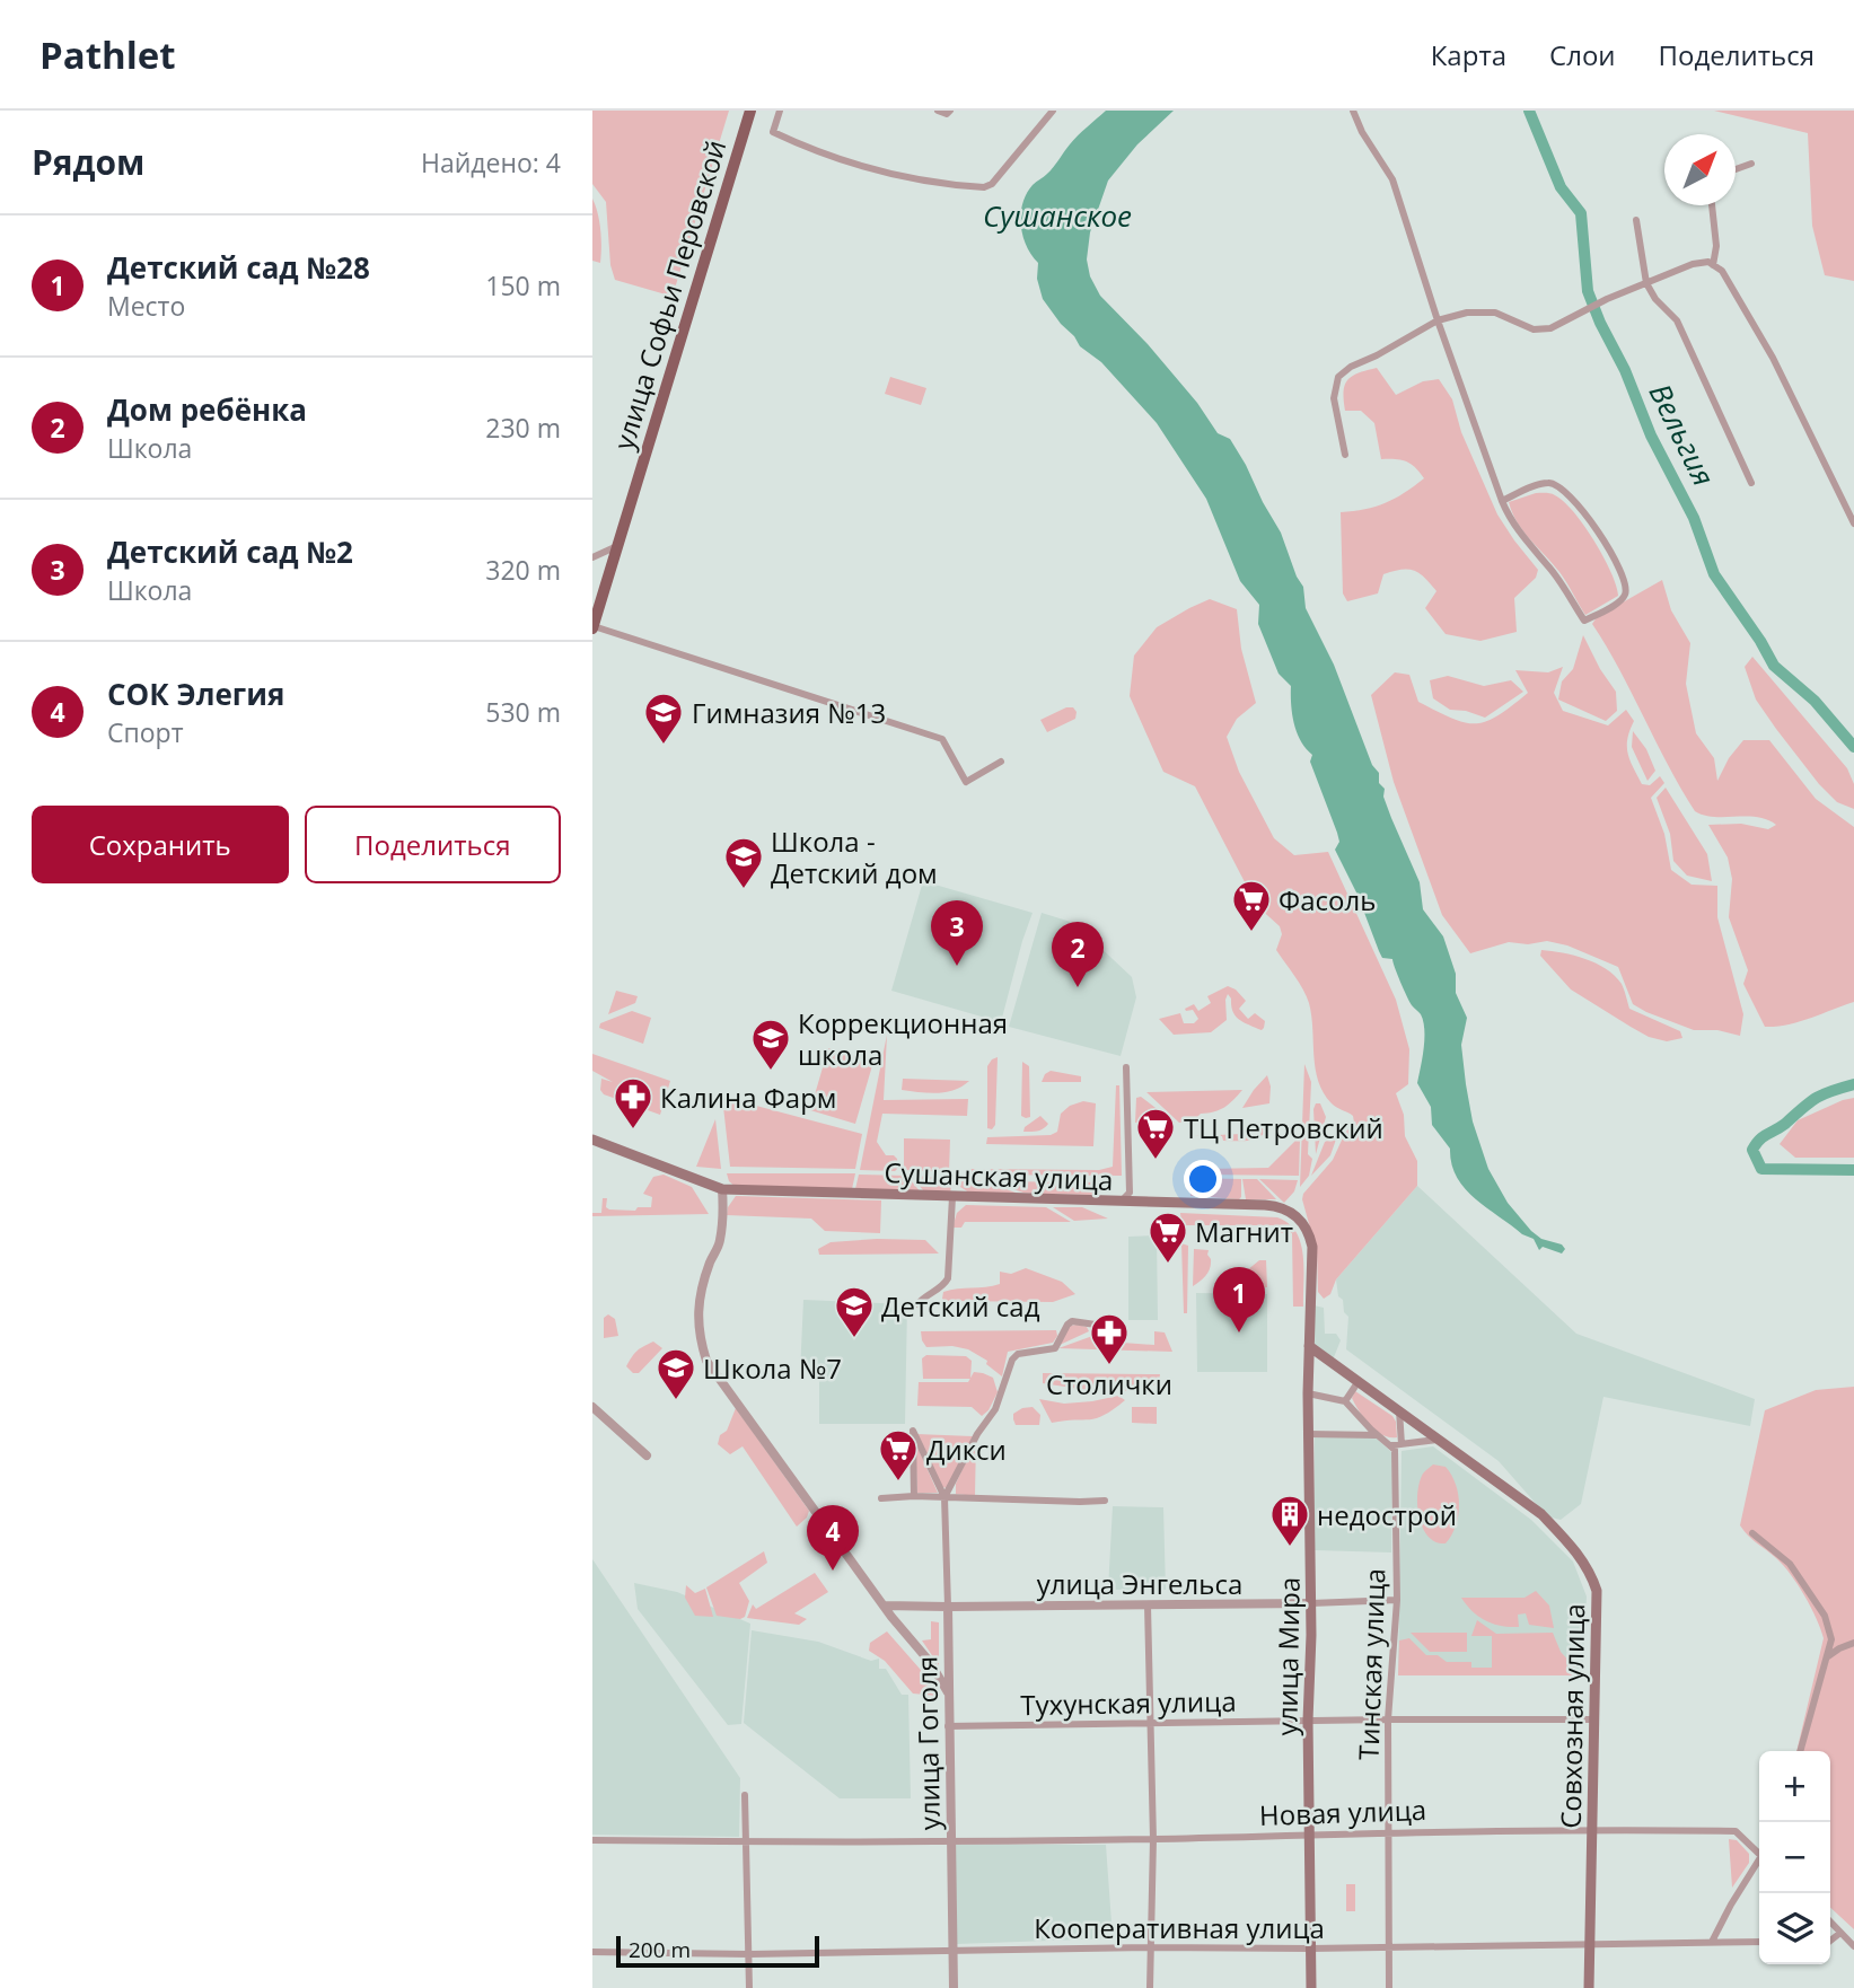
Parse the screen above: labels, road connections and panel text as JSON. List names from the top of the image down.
{
  "streets": {
    "main road": [
      "улица Софьи Перовской",
      "Сушанская улица",
      "улица Мира",
      "Совхозная улица"
    ],
    "street": [
      "улица Энгельса",
      "Тинская улица",
      "Тухунская улица",
      "улица Гоголя",
      "Новая улица",
      "Кооперативная улица"
    ]
  },
  "crossings": [
    ["Сушанская улица", "улица Мира"],
    ["улица Энгельса", "улица Мира"],
    ["улица Энгельса", "Тинская улица"],
    ["улица Энгельса", "улица Гоголя"],
    ["улица Мира", "Тухунская улица"],
    ["улица Мира", "Совхозная улица"],
    ["улица Мира", "Новая улица"],
    ["улица Мира", "Кооперативная улица"],
    ["Тинская улица", "Тухунская улица"],
    ["Тинская улица", "Новая улица"],
    ["Тинская улица", "Кооперативная улица"],
    ["Тухунская улица", "Совхозная улица"],
    ["Тухунская улица", "улица Гоголя"],
    ["Совхозная улица", "Новая улица"],
    ["Совхозная улица", "Кооперативная улица"],
    ["улица Гоголя", "Новая улица"],
    ["улица Гоголя", "Кооперативная улица"]
  ],
  "water": ["Сушанское", "Вельгия"],
  "places": {
    "school or university": [
      "Гимназия №13",
      "Школа - Детский дом",
      "Коррекционная школа",
      "Детский сад",
      "Школа №7"
    ],
    "supermarket": [
      "Фасоль",
      "ТЦ Петровский",
      "Магнит",
      "Дикси"
    ],
    "pharmacy": ["Калина Фарм", "Столички"],
    "building": ["недострой"]
  },
  "scale_bar": "200 m",
  "north": "top right",
  "page": {
    "header": "Pathlet",
    "nav": ["Карта", "Слои", "Поделиться"],
    "heading": ["Рядом", "Найдено: 4"],
    "list": [
      {
        "mark": "1",
        "name": "Детский сад №28",
        "note": "Место",
        "value": "150 m"
      },
      {
        "mark": "2",
        "name": "Дом ребёнка",
        "note": "Школа",
        "value": "230 m"
      },
      {
        "mark": "3",
        "name": "Детский сад №2",
        "note": "Школа",
        "value": "320 m"
      },
      {
        "mark": "4",
        "name": "СОК Элегия",
        "note": "Спорт",
        "value": "530 m"
      }
    ],
    "buttons": ["Сохранить", "Поделиться"],
    "pins": [
      "3",
      "2",
      "1",
      "4"
    ],
    "map_buttons": ["+", "−"],
    "scale": "200 m"
  }
}
